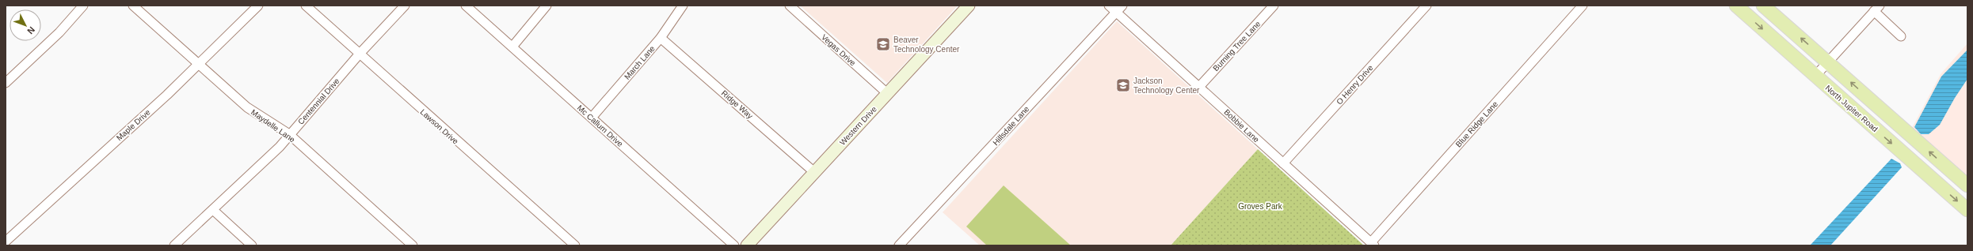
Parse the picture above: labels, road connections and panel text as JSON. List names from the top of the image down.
{
  "streets": {
    "main road": ["North Jupiter Road"],
    "street": [
      "Burning Tree Lane",
      "Vegas Drive",
      "March Lane",
      "O Henry Drive",
      "Centennial Drive",
      "Ridge Way",
      "Blue Ridge Lane",
      "Maple Drive",
      "Maydelle Lane",
      "Mc Callum Drive",
      "Western Drive",
      "Hillsdale Lane",
      "Bobbie Lane",
      "Lawson Drive"
    ]
  },
  "crossings": [
    ["Burning Tree Lane", "Bobbie Lane"],
    ["Vegas Drive", "Western Drive"],
    ["March Lane", "Ridge Way"],
    ["March Lane", "Mc Callum Drive"],
    ["O Henry Drive", "Bobbie Lane"],
    ["Centennial Drive", "Maydelle Lane"],
    ["Centennial Drive", "Lawson Drive"],
    ["Ridge Way", "Western Drive"],
    ["Blue Ridge Lane", "Bobbie Lane"],
    ["Maple Drive", "Maydelle Lane"],
    ["Hillsdale Lane", "Bobbie Lane"]
  ],
  "parks": ["Groves Park"],
  "places": {
    "school or university": ["Beaver Technology Center", "Jackson Technology Center"]
  },
  "north": "bottom right"
}
